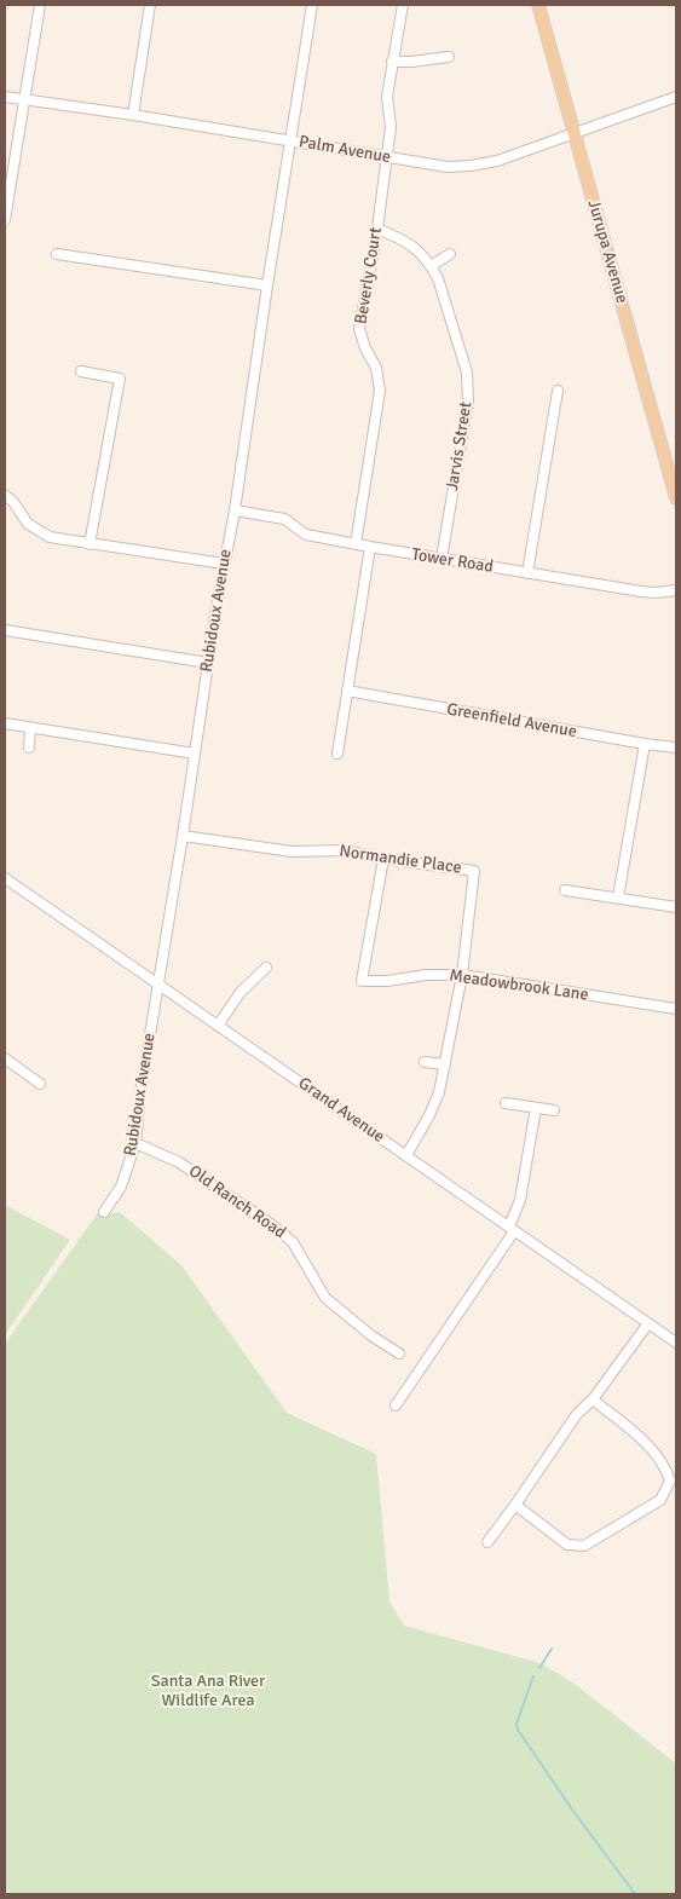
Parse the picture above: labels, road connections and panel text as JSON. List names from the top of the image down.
{
  "streets": {
    "main road": ["Jurupa Avenue"],
    "street": [
      "Palm Avenue",
      "Beverly Court",
      "Jarvis Street",
      "Tower Road",
      "Rubidoux Avenue",
      "Greenfield Avenue",
      "Normandie Place",
      "Meadowbrook Lane",
      "Grand Avenue",
      "Old Ranch Road"
    ]
  },
  "crossings": [
    ["Palm Avenue", "Jurupa Avenue"],
    ["Palm Avenue", "Beverly Court"],
    ["Palm Avenue", "Rubidoux Avenue"],
    ["Beverly Court", "Jarvis Street"],
    ["Beverly Court", "Tower Road"],
    ["Jarvis Street", "Tower Road"],
    ["Tower Road", "Rubidoux Avenue"],
    ["Rubidoux Avenue", "Normandie Place"],
    ["Rubidoux Avenue", "Grand Avenue"],
    ["Rubidoux Avenue", "Old Ranch Road"],
    ["Normandie Place", "Meadowbrook Lane"]
  ],
  "parks": ["Santa Ana River Wildlife Area"]
}
